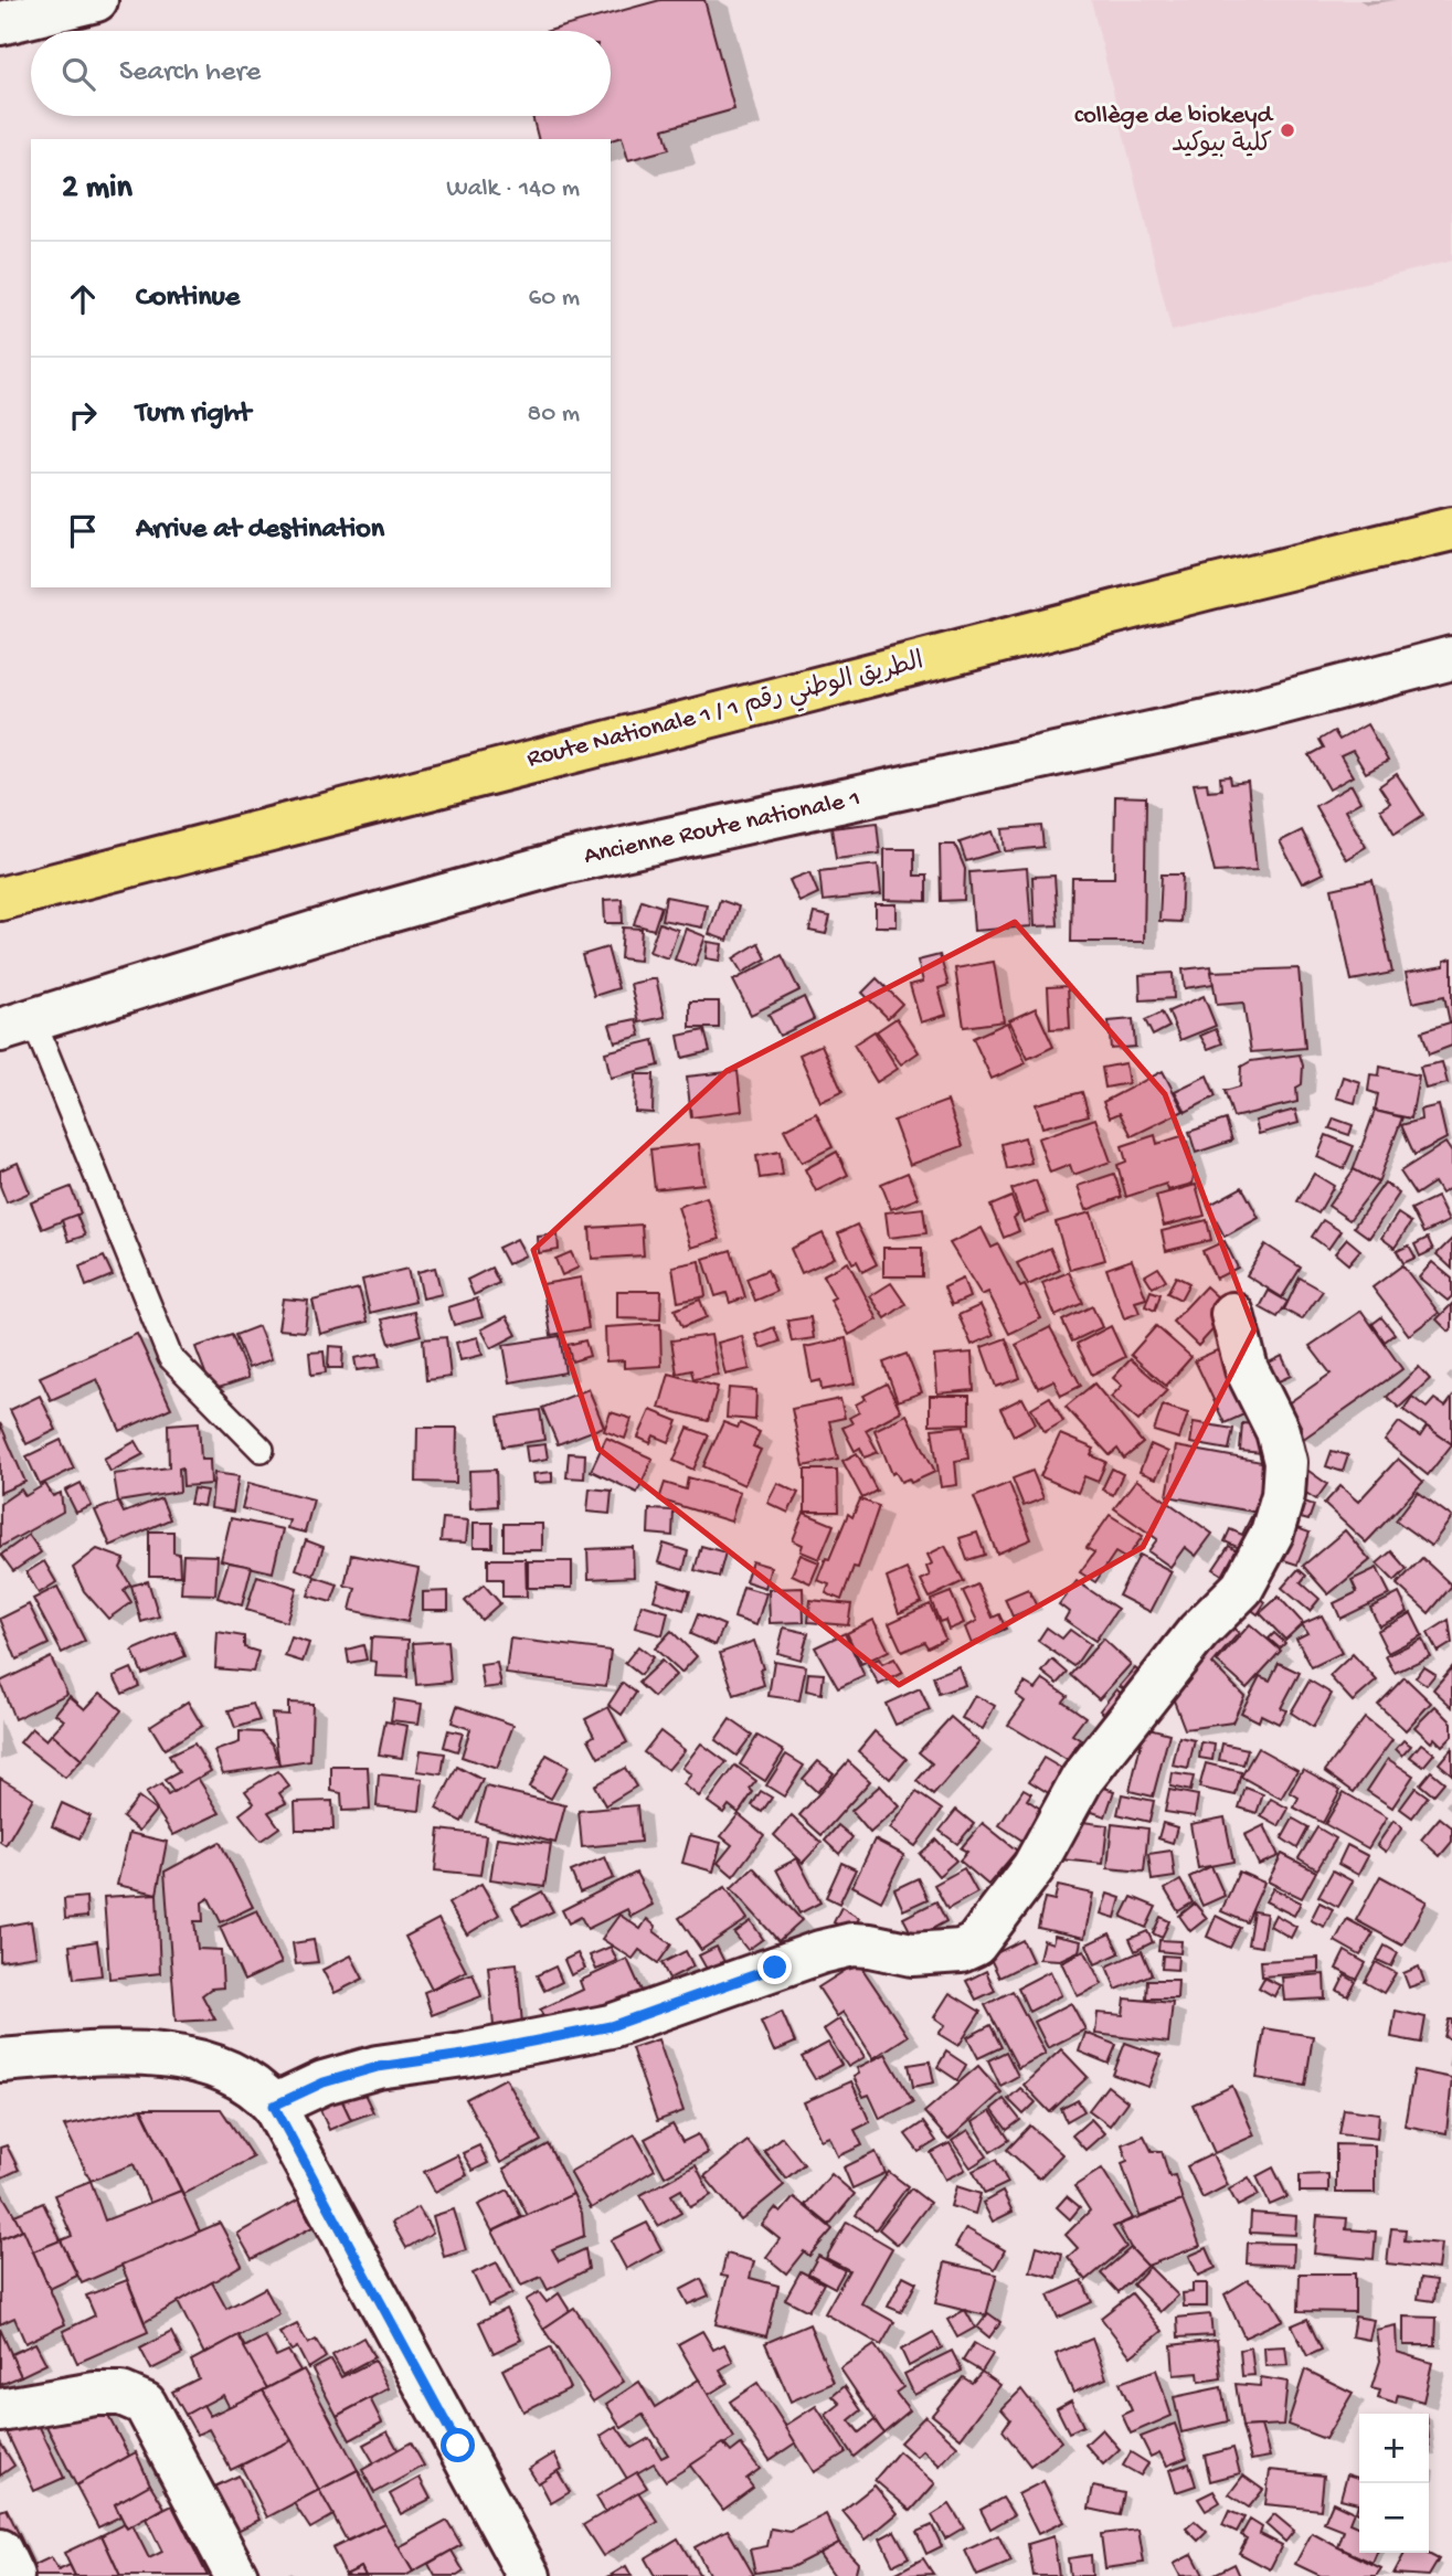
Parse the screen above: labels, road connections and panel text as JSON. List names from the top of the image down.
{
  "streets": {
    "main road": ["Route Nationale 1 / الطريق الوطني رقم 1"],
    "street": ["Ancienne Route nationale 1"]
  },
  "places": ["collège de biokeyd كلية بيوكيد"],
  "page": {
    "search": "Search here",
    "heading": ["2 min", "Walk · 140 m"],
    "list": [
      ["Continue", "60 m"],
      ["Turn right", "80 m"],
      "Arrive at destination"
    ],
    "map_buttons": ["+", "−"]
  }
}
